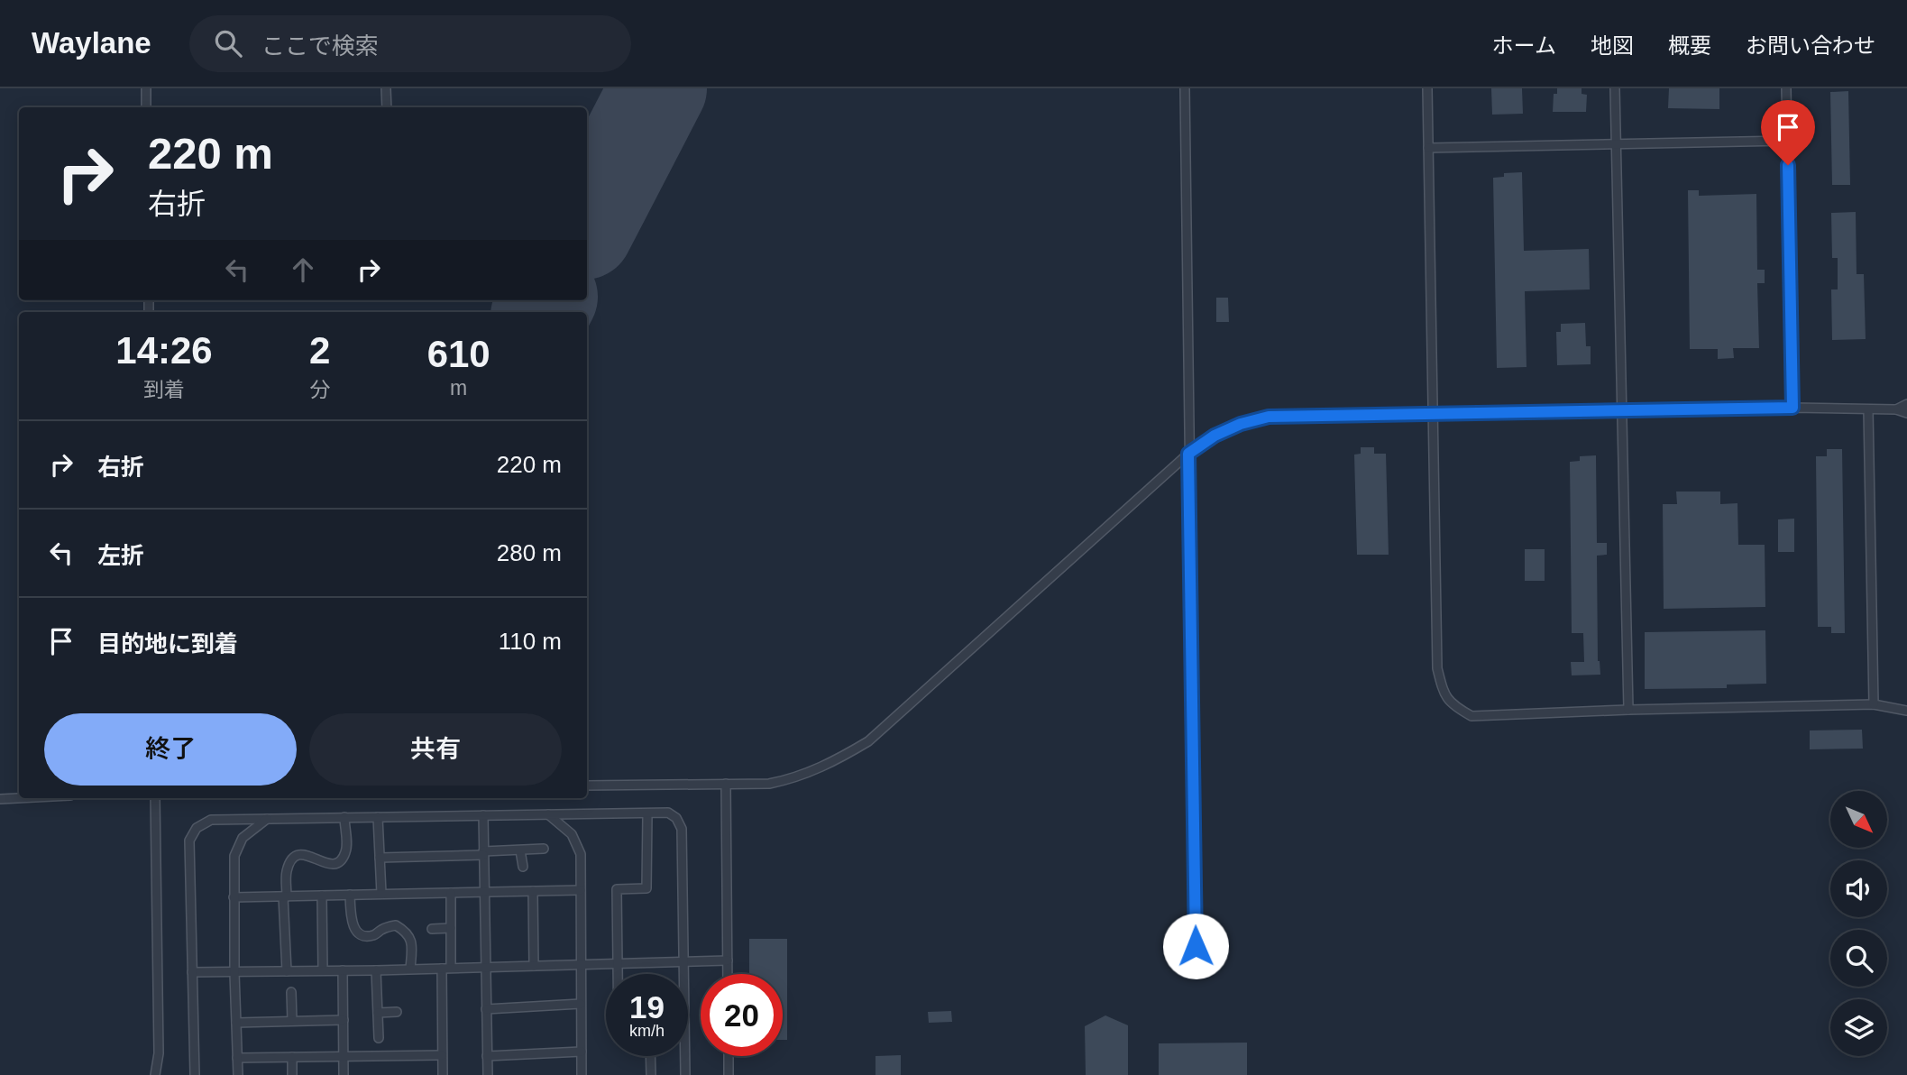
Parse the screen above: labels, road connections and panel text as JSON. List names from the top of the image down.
{
  "north": "bottom right",
  "page": {
    "header": "Waylane",
    "search": "ここで検索",
    "nav": [
      "ホーム",
      "地図",
      "概要",
      "お問い合わせ"
    ],
    "turn": ["220 m", "右折"],
    "eta": [
      "14:26",
      "到着",
      "2",
      "分",
      "610",
      "m"
    ],
    "list": [
      {
        "name": "右折",
        "value": "220 m"
      },
      {
        "name": "左折",
        "value": "280 m"
      },
      {
        "name": "目的地に到着",
        "value": "110 m"
      }
    ],
    "buttons": ["終了", "共有"],
    "speed": "19 km/h",
    "limit": "20"
  }
}
